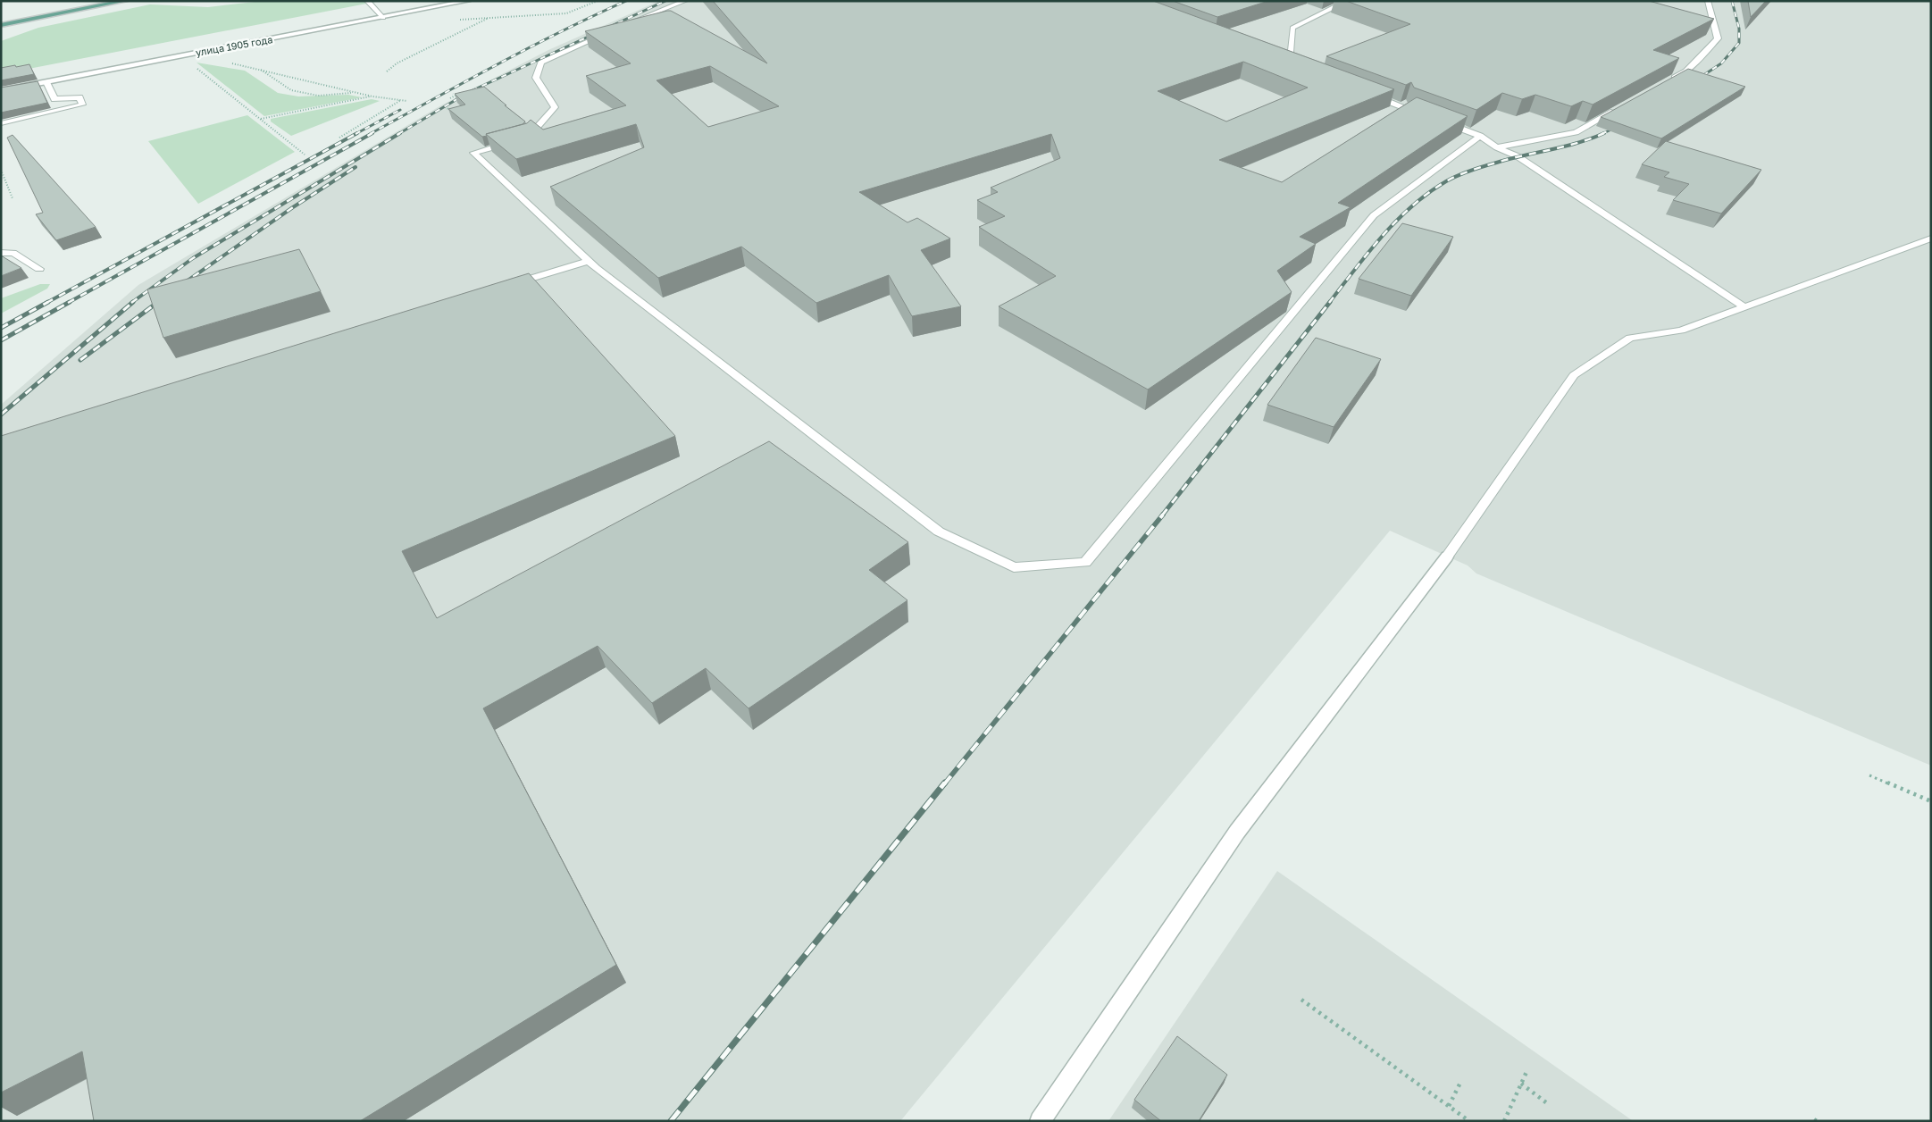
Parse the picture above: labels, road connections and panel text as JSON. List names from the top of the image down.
{
  "streets": {
    "street": ["улица 1905 года"]
  }
}
